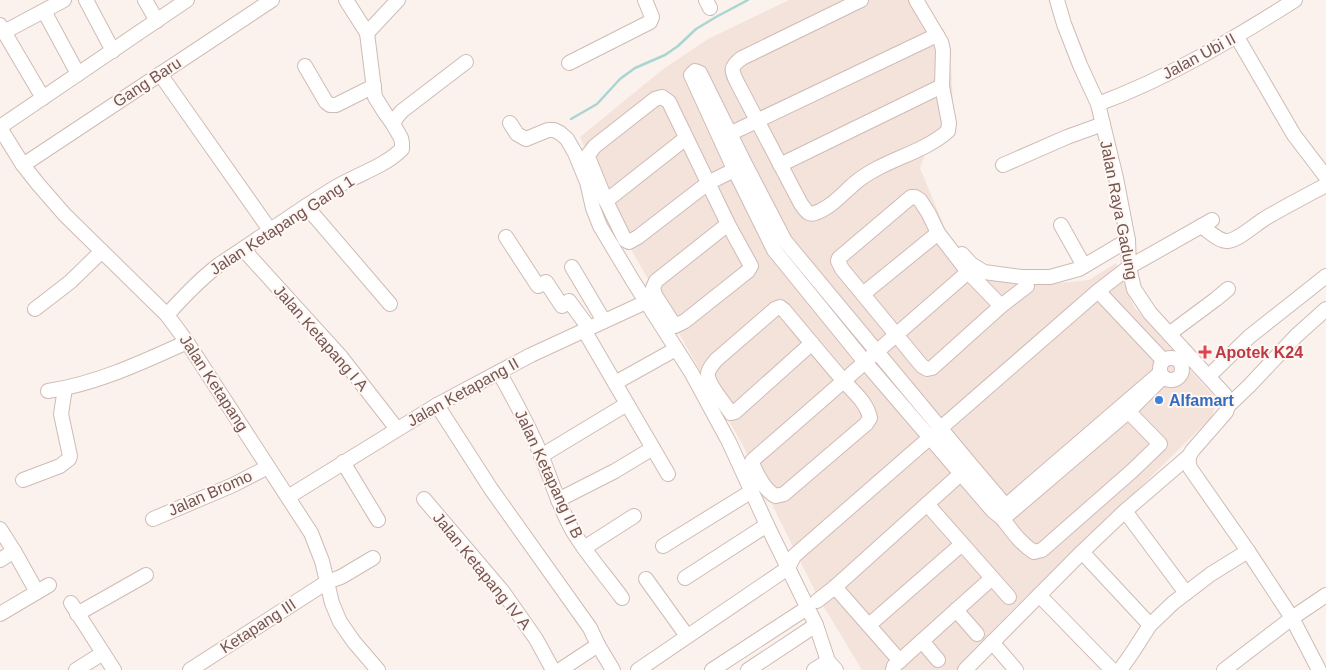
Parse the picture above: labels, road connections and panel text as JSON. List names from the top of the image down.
{
  "streets": {
    "street": [
      "Jalan Ubi II",
      "Gang Baru",
      "Jalan Raya Gadung",
      "Jalan Ketapang Gang 1",
      "Jalan Ketapang I A",
      "Jalan Ketapang",
      "Jalan Ketapang II",
      "Jalan Ketapang II B",
      "Jalan Bromo",
      "Jalan Ketapang IV A",
      "Ketapang III"
    ]
  },
  "crossings": [
    ["Jalan Ubi II", "Jalan Raya Gadung"],
    ["Gang Baru", "Jalan Ketapang"],
    ["Jalan Ketapang Gang 1", "Jalan Ketapang I A"],
    ["Jalan Ketapang Gang 1", "Jalan Ketapang"],
    ["Jalan Ketapang I A", "Jalan Ketapang II"],
    ["Jalan Ketapang", "Jalan Ketapang II"],
    ["Jalan Ketapang", "Jalan Bromo"],
    ["Jalan Ketapang", "Ketapang III"],
    ["Jalan Ketapang II", "Jalan Ketapang II B"]
  ],
  "places": {
    "health": ["Apotek K24"],
    "other": ["Alfamart"]
  }
}
